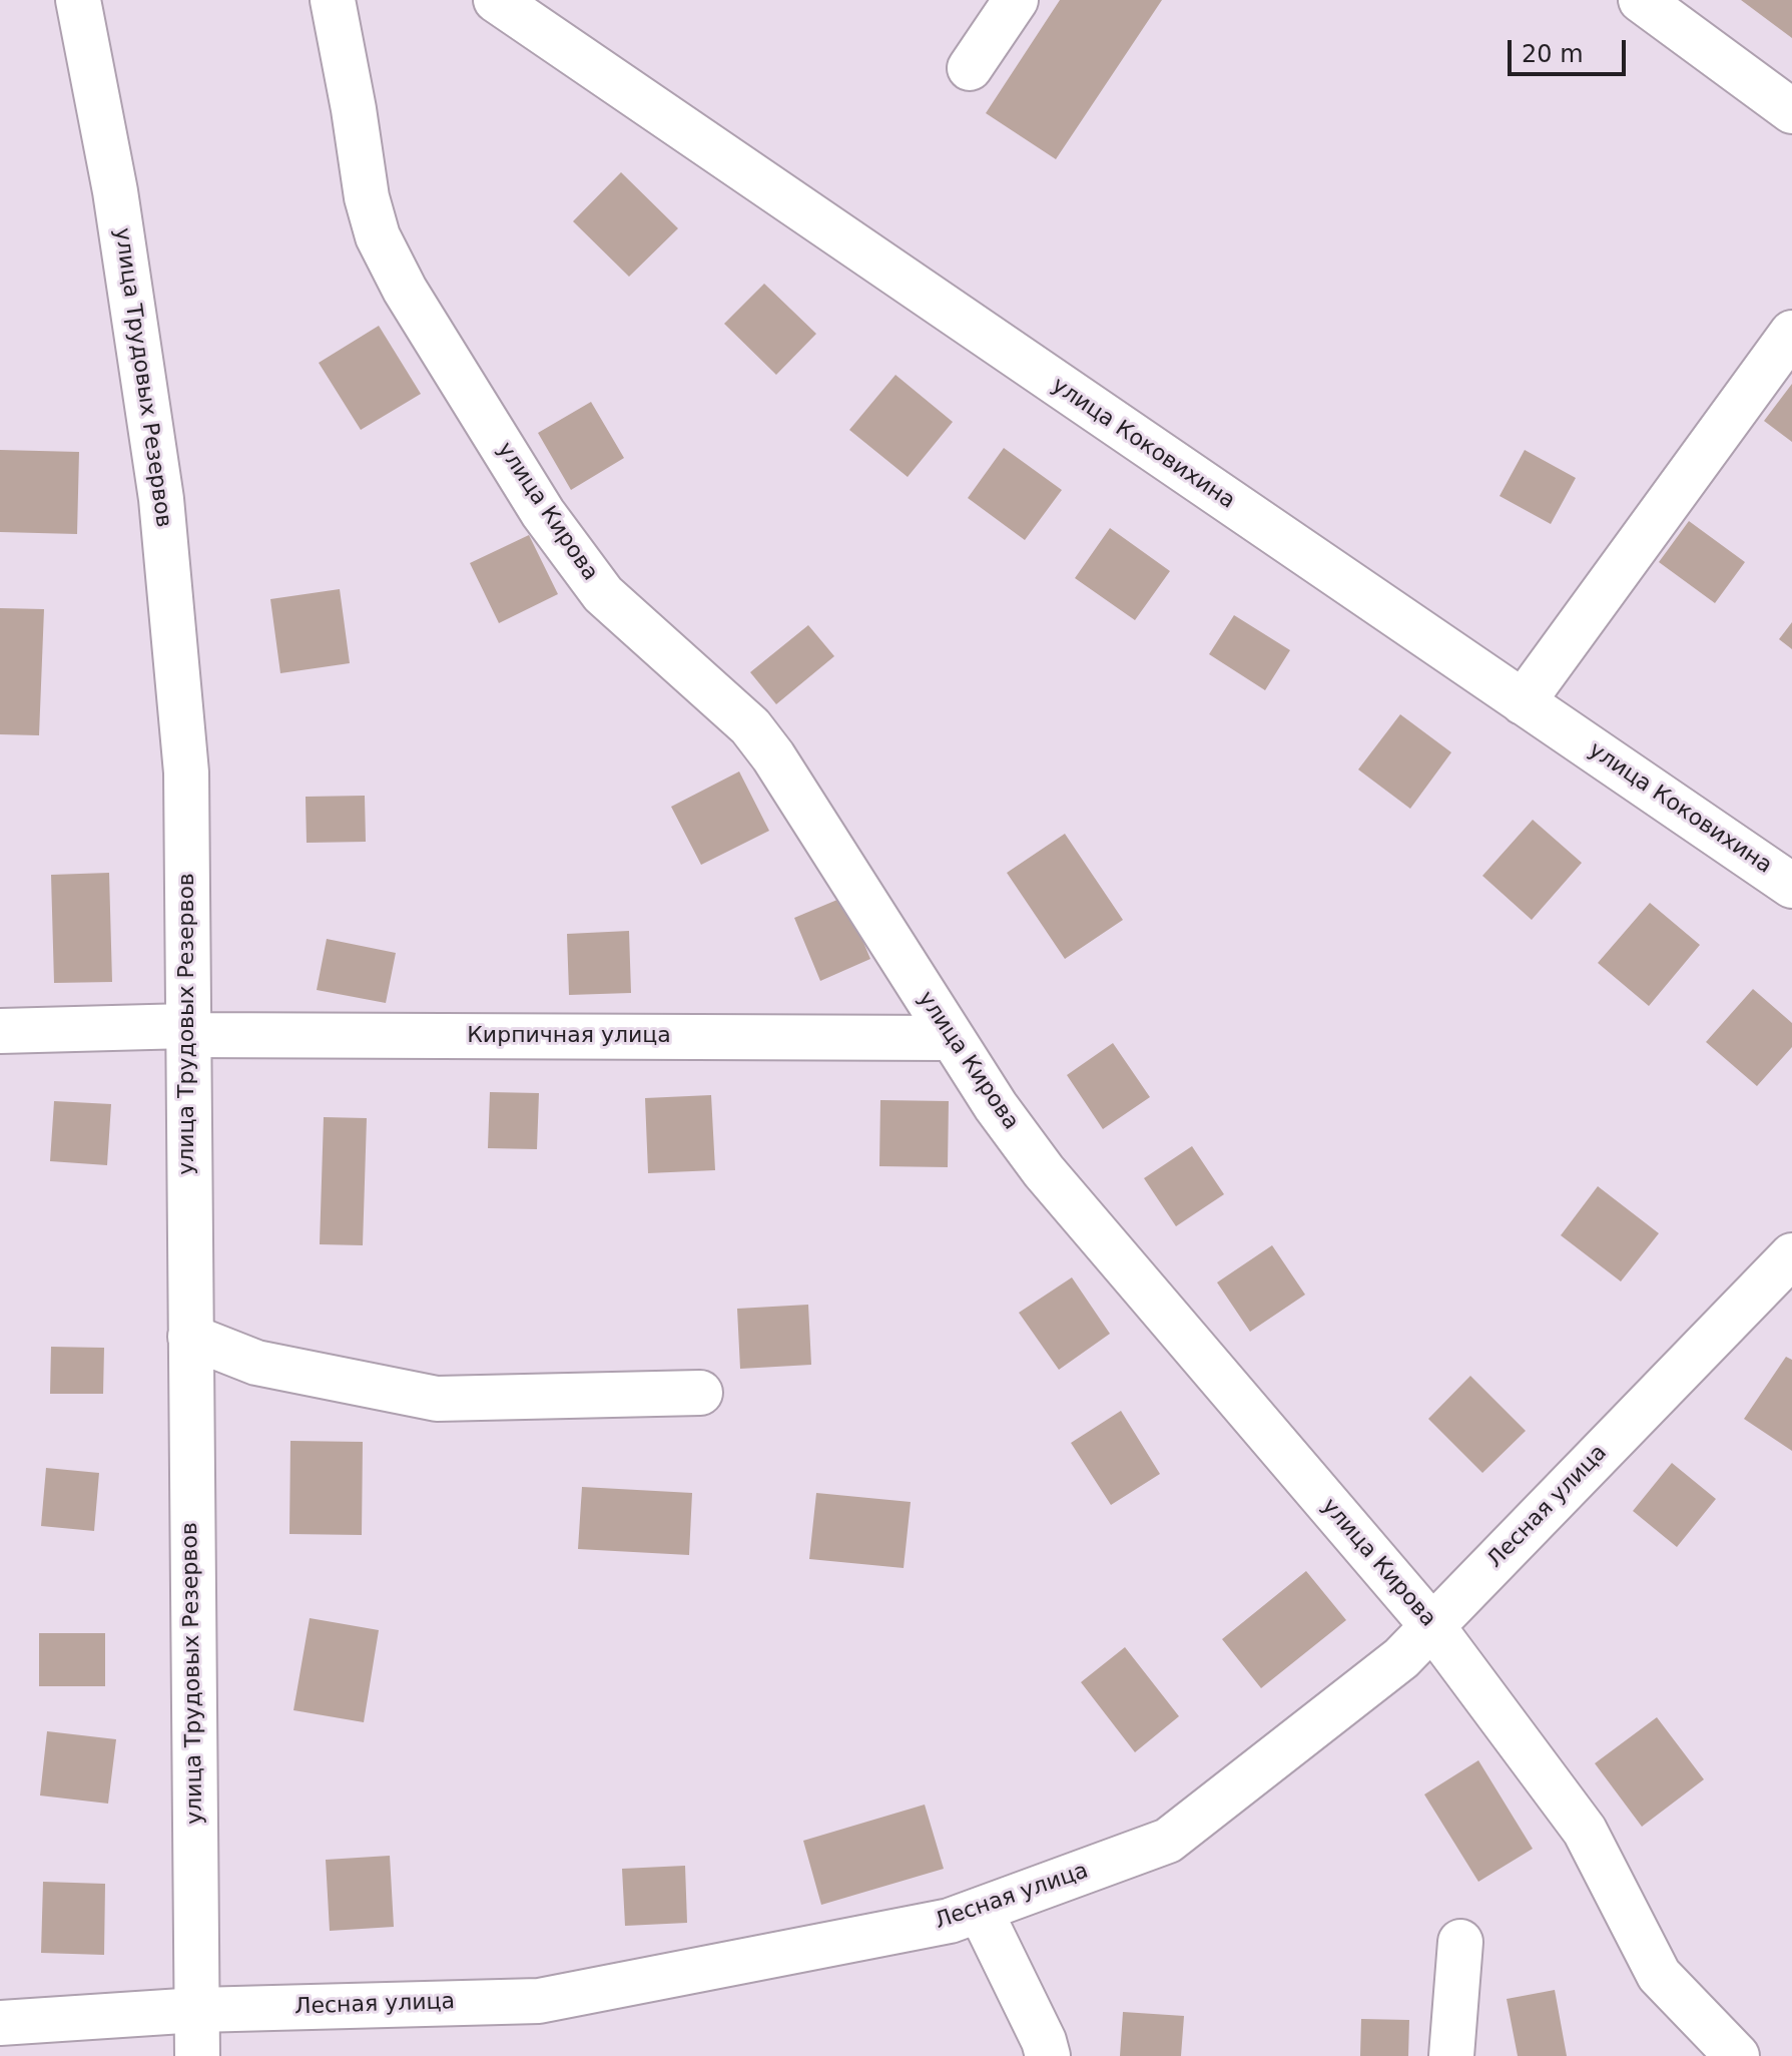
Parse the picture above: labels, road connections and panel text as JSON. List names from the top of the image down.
{
  "streets": {
    "street": [
      "улица Трудовых Резервов",
      "улица Коковихина",
      "улица Кирова",
      "Кирпичная улица",
      "Лесная улица"
    ]
  },
  "crossings": [
    ["улица Трудовых Резервов", "Кирпичная улица"],
    ["улица Трудовых Резервов", "Лесная улица"],
    ["улица Кирова", "Кирпичная улица"],
    ["улица Кирова", "Лесная улица"]
  ],
  "scale_bar": "20 m"
}
